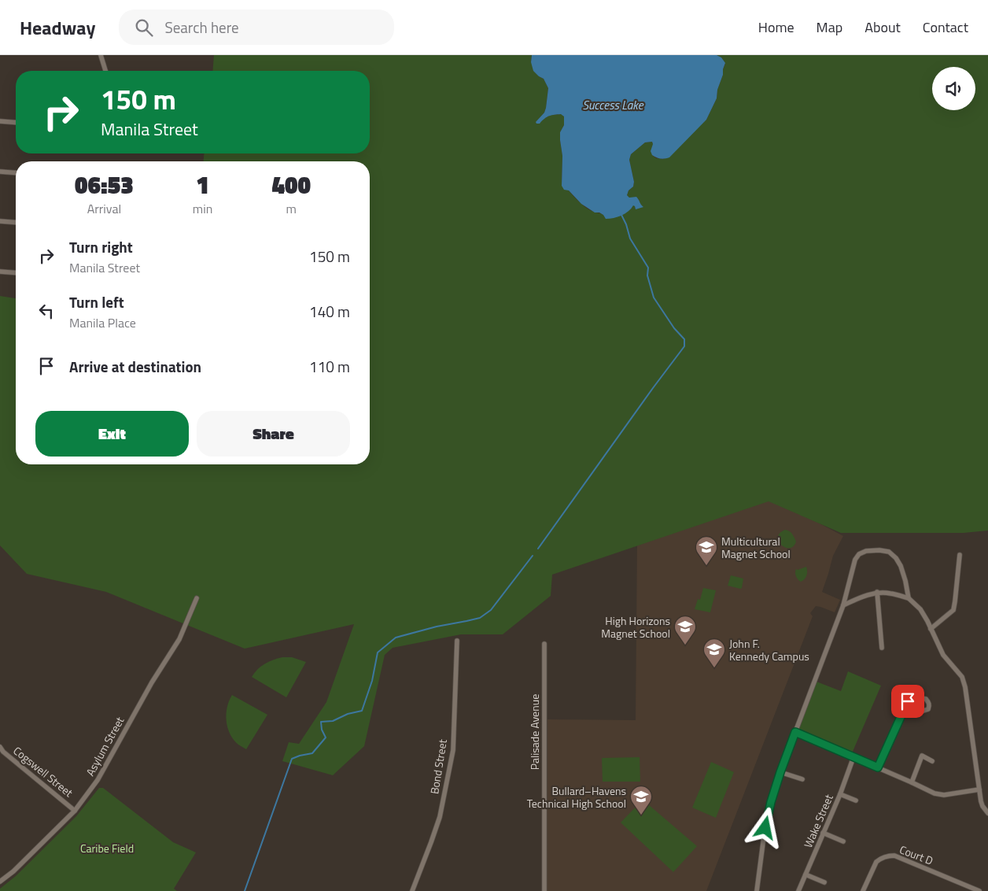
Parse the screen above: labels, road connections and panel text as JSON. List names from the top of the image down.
{
  "streets": {
    "street": [
      "Palisade Avenue",
      "Asylum Street",
      "Bond Street",
      "Cogswell Street",
      "Wake Street",
      "Court D"
    ]
  },
  "crossings": [
    ["Asylum Street", "Cogswell Street"]
  ],
  "water": ["Success Lake"],
  "parks": ["Caribe Field"],
  "places": {
    "school or university": [
      "Multicultural Magnet School",
      "High Horizons Magnet School",
      "John F. Kennedy Campus",
      "Bullard–Havens Technical High School"
    ]
  },
  "page": {
    "header": "Headway",
    "search": "Search here",
    "nav": [
      "Home",
      "Map",
      "About",
      "Contact"
    ],
    "turn": ["150 m", "Manila Street"],
    "eta": [
      "06:53",
      "Arrival",
      "1",
      "min",
      "400",
      "m"
    ],
    "list": [
      {
        "name": "Turn right",
        "note": "Manila Street",
        "value": "150 m"
      },
      {
        "name": "Turn left",
        "note": "Manila Place",
        "value": "140 m"
      },
      {
        "name": "Arrive at destination",
        "value": "110 m"
      }
    ],
    "buttons": ["Exit", "Share"]
  }
}
